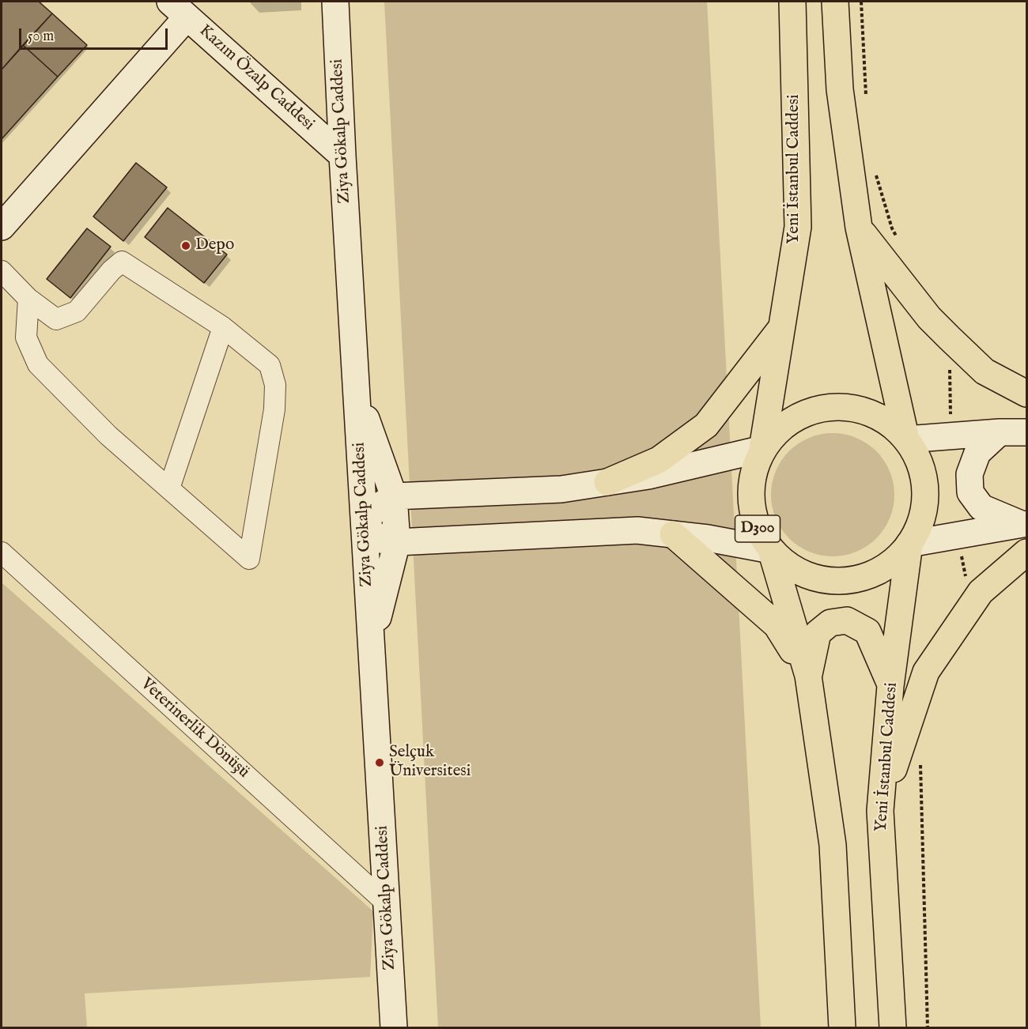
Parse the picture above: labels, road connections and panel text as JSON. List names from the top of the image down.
{
  "streets": {
    "highway": ["Yeni İstanbul Caddesi", "D300"],
    "street": ["Kazım Özalp Caddesi", "Ziya Gökalp Caddesi", "Veterinerlik Dönüşü"]
  },
  "crossings": [
    ["Kazım Özalp Caddesi", "Ziya Gökalp Caddesi"],
    ["Ziya Gökalp Caddesi", "Veterinerlik Dönüşü"],
    ["Yeni İstanbul Caddesi", "D300"]
  ],
  "places": ["Depo", "Selçuk Üniversitesi"],
  "scale_bar": "50 m"
}
